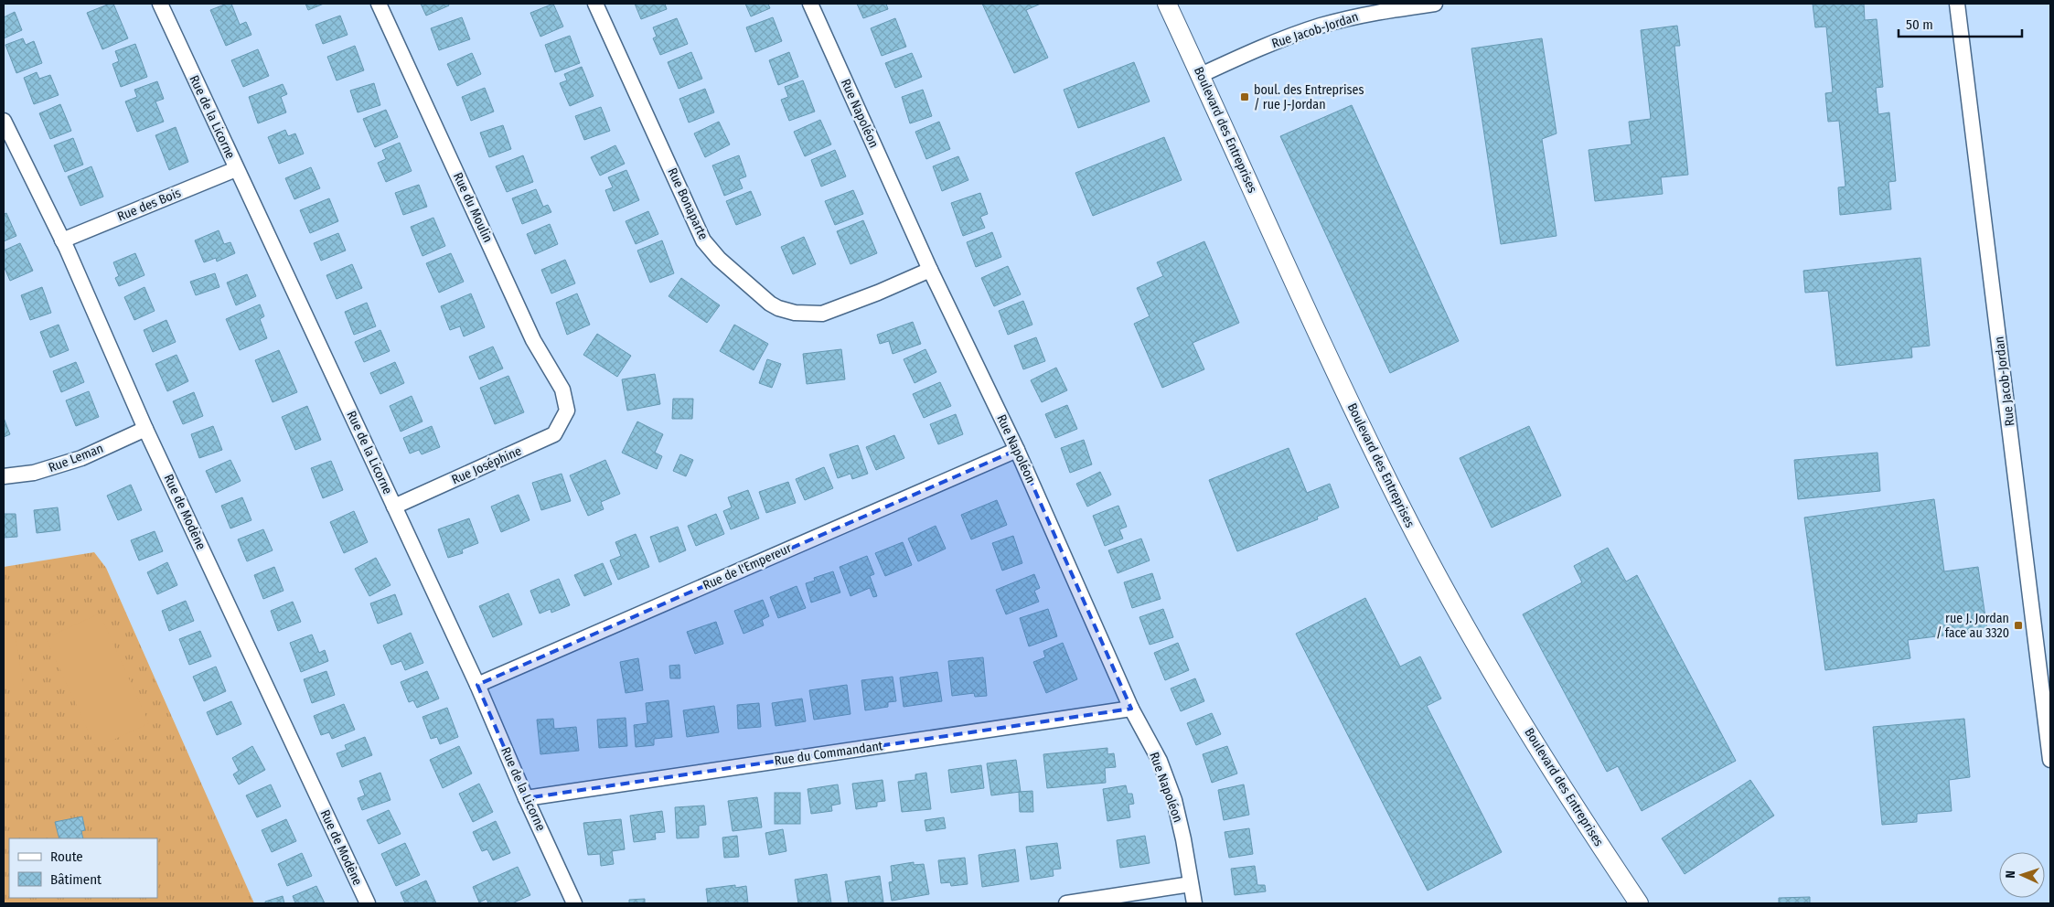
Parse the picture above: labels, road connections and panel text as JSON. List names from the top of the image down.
{
  "streets": {
    "street": [
      "Rue Jacob-Jordan",
      "Rue Napoléon",
      "Rue de la Licorne",
      "Boulevard des Entreprises",
      "Rue Bonaparte",
      "Rue des Bois",
      "Rue du Moulin",
      "Rue Leman",
      "Rue Joséphine",
      "Rue de Modène",
      "Rue de l'Empereur",
      "Rue du Commandant"
    ]
  },
  "crossings": [
    ["Rue Jacob-Jordan", "Boulevard des Entreprises"],
    ["Rue Napoléon", "Rue Bonaparte"],
    ["Rue Napoléon", "Rue de l'Empereur"],
    ["Rue Napoléon", "Rue du Commandant"],
    ["Rue de la Licorne", "Rue des Bois"],
    ["Rue de la Licorne", "Rue Joséphine"],
    ["Rue de la Licorne", "Rue de l'Empereur"],
    ["Rue de la Licorne", "Rue du Commandant"],
    ["Rue des Bois", "Rue de Modène"],
    ["Rue du Moulin", "Rue Joséphine"],
    ["Rue Leman", "Rue de Modène"]
  ],
  "places": {
    "transit": ["boul. des Entreprises / rue J-Jordan", "rue J. Jordan / face au 3320"]
  },
  "legend": ["Route", "Bâtiment"],
  "scale_bar": "50 m",
  "north": "left"
}
